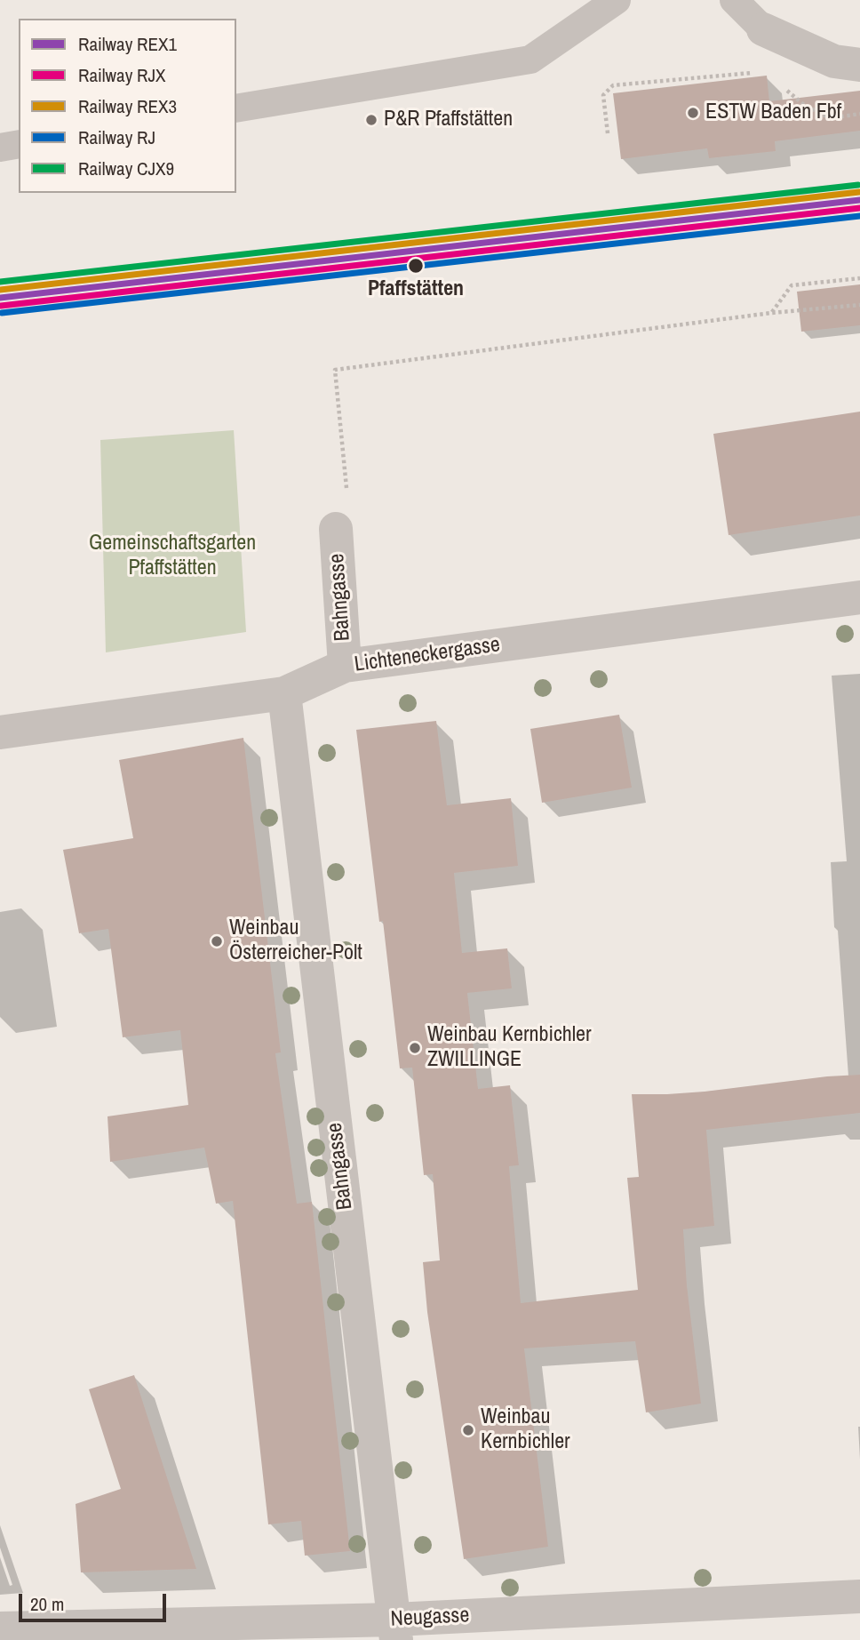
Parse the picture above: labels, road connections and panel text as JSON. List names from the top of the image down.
{
  "streets": {
    "street": ["Bahngasse", "Lichteneckergasse", "Neugasse"]
  },
  "crossings": [
    ["Bahngasse", "Lichteneckergasse"],
    ["Bahngasse", "Neugasse"]
  ],
  "parks": ["Gemeinschaftsgarten Pfaffstätten"],
  "places": [
    "ESTW Baden Fbf",
    "P&R Pfaffstätten",
    "Pfaffstätten",
    "Weinbau Österreicher-Polt",
    "Weinbau Kernbichler ZWILLINGE",
    "Weinbau Kernbichler"
  ],
  "lines": [
    "rail line CJX9",
    "rail line REX3",
    "rail line REX1",
    "rail line RJX",
    "rail line RJ"
  ],
  "legend": [
    "Railway REX1",
    "Railway RJX",
    "Railway REX3",
    "Railway RJ",
    "Railway CJX9"
  ],
  "scale_bar": "20 m"
}
